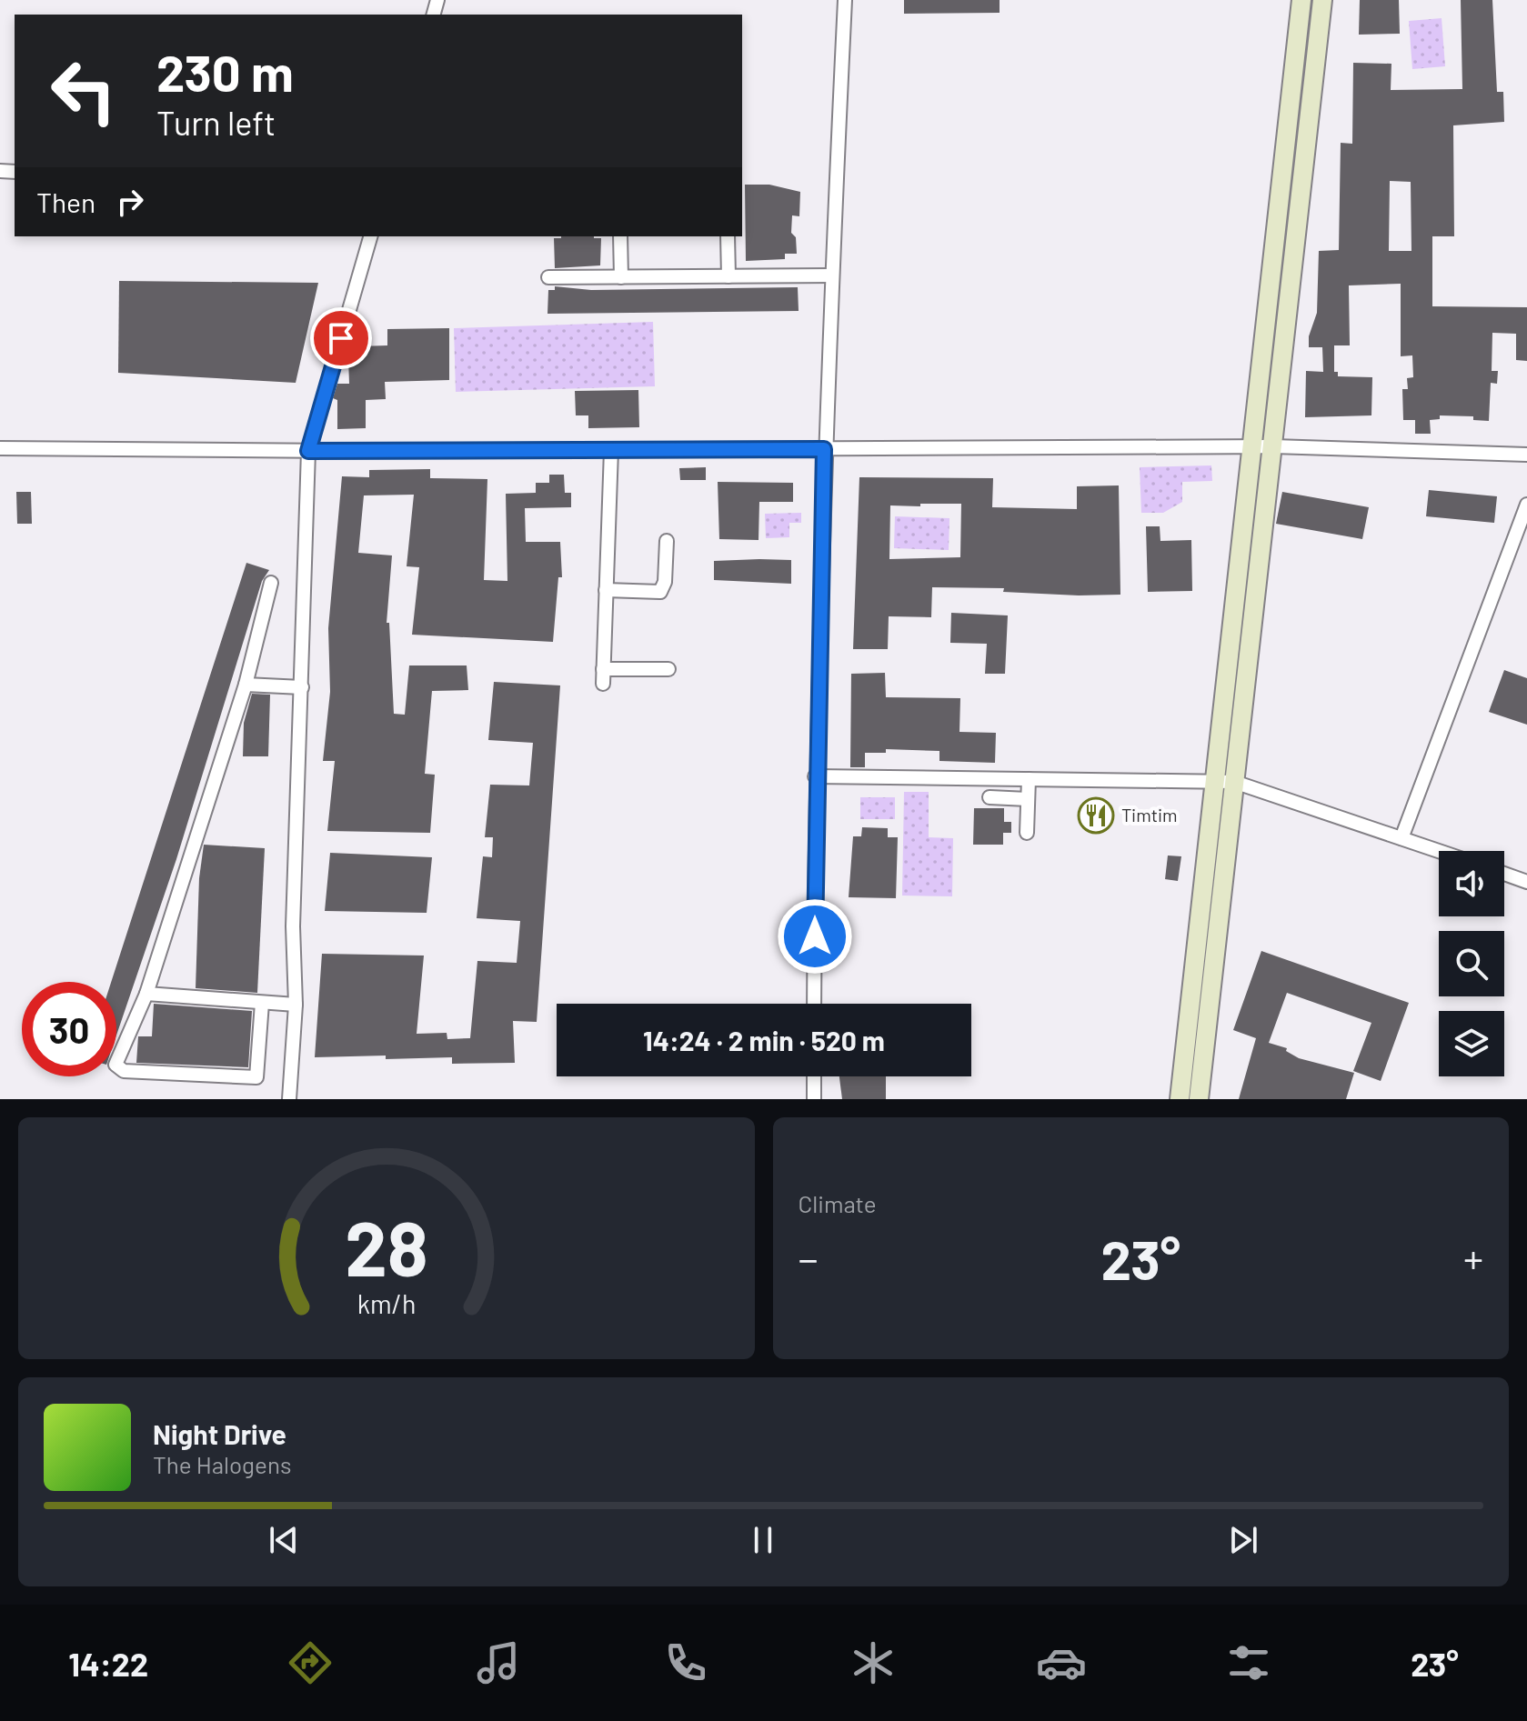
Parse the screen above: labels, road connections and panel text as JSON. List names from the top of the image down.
{
  "places": {
    "restaurant": ["Timtim"]
  },
  "page": {
    "turn": ["230 m", "Turn left"],
    "then": "Then",
    "limit": "30",
    "trip": "14:24 · 2 min · 520 m",
    "tile": "Climate",
    "heat": ["−", "23°", "+"],
    "song": ["Night Drive", "The Halogens"],
    "tabs": ["14:22", "23°"],
    "gauge": ["28", "km/h"]
  }
}
